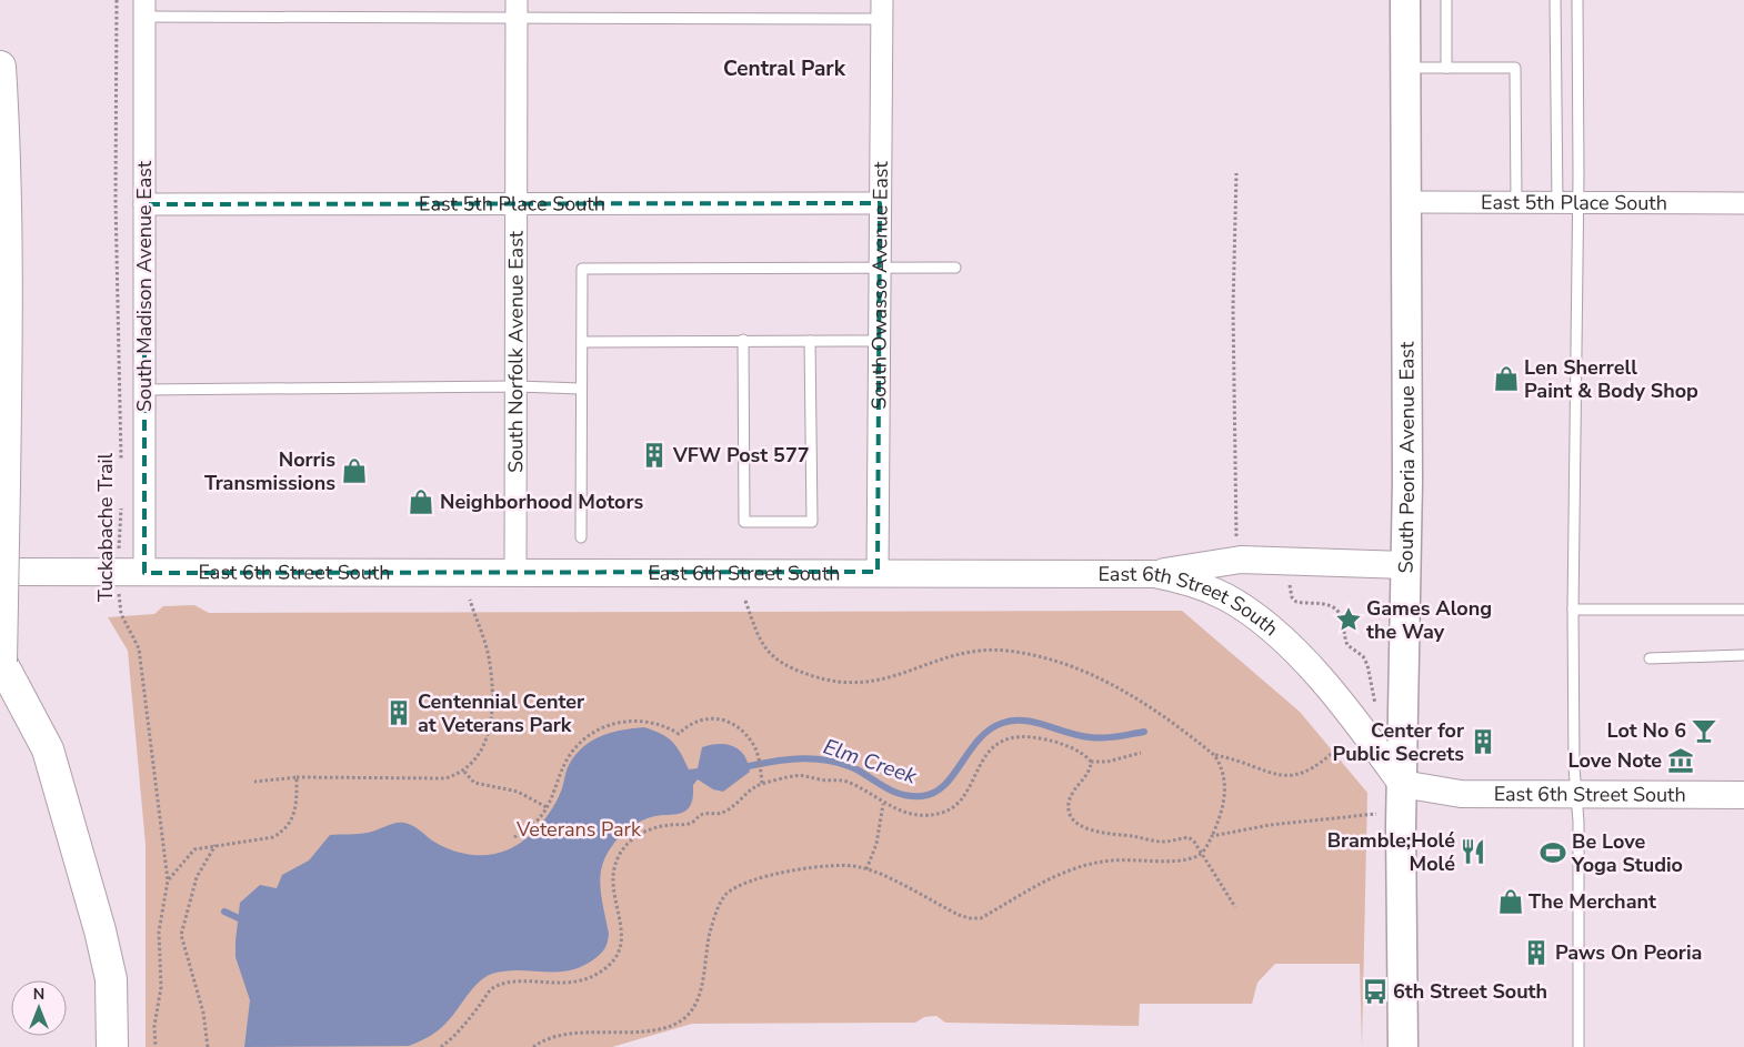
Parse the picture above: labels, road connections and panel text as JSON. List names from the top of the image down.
{
  "streets": {
    "main road": ["South Peoria Avenue East"],
    "street": [
      "East 5th Place South",
      "South Madison Avenue East",
      "South Owasso Avenue East",
      "South Norfolk Avenue East",
      "East 6th Street South"
    ],
    "path": ["Tuckabache Trail"]
  },
  "crossings": [
    ["East 5th Place South", "South Madison Avenue East"],
    ["East 5th Place South", "South Owasso Avenue East"],
    ["East 5th Place South", "South Norfolk Avenue East"],
    ["East 5th Place South", "South Peoria Avenue East"],
    ["South Madison Avenue East", "Tuckabache Trail"],
    ["South Madison Avenue East", "East 6th Street South"],
    ["South Owasso Avenue East", "East 6th Street South"],
    ["South Norfolk Avenue East", "East 6th Street South"],
    ["South Peoria Avenue East", "East 6th Street South"],
    ["Tuckabache Trail", "East 6th Street South"]
  ],
  "districts": ["Central Park"],
  "water": ["Elm Creek"],
  "parks": ["Veterans Park"],
  "places": {
    "shop": [
      "Len Sherrell Paint & Body Shop",
      "Norris Transmissions",
      "Neighborhood Motors",
      "The Merchant"
    ],
    "building": [
      "VFW Post 577",
      "Centennial Center at Veterans Park",
      "Center for Public Secrets",
      "Paws On Peoria"
    ],
    "place": ["Games Along the Way"],
    "bar": ["Lot No 6"],
    "museum": ["Love Note"],
    "restaurant": ["Bramble;Holé Molé"],
    "sports": ["Be Love Yoga Studio"],
    "bus stop": ["6th Street South"]
  },
  "north": "top"
}
